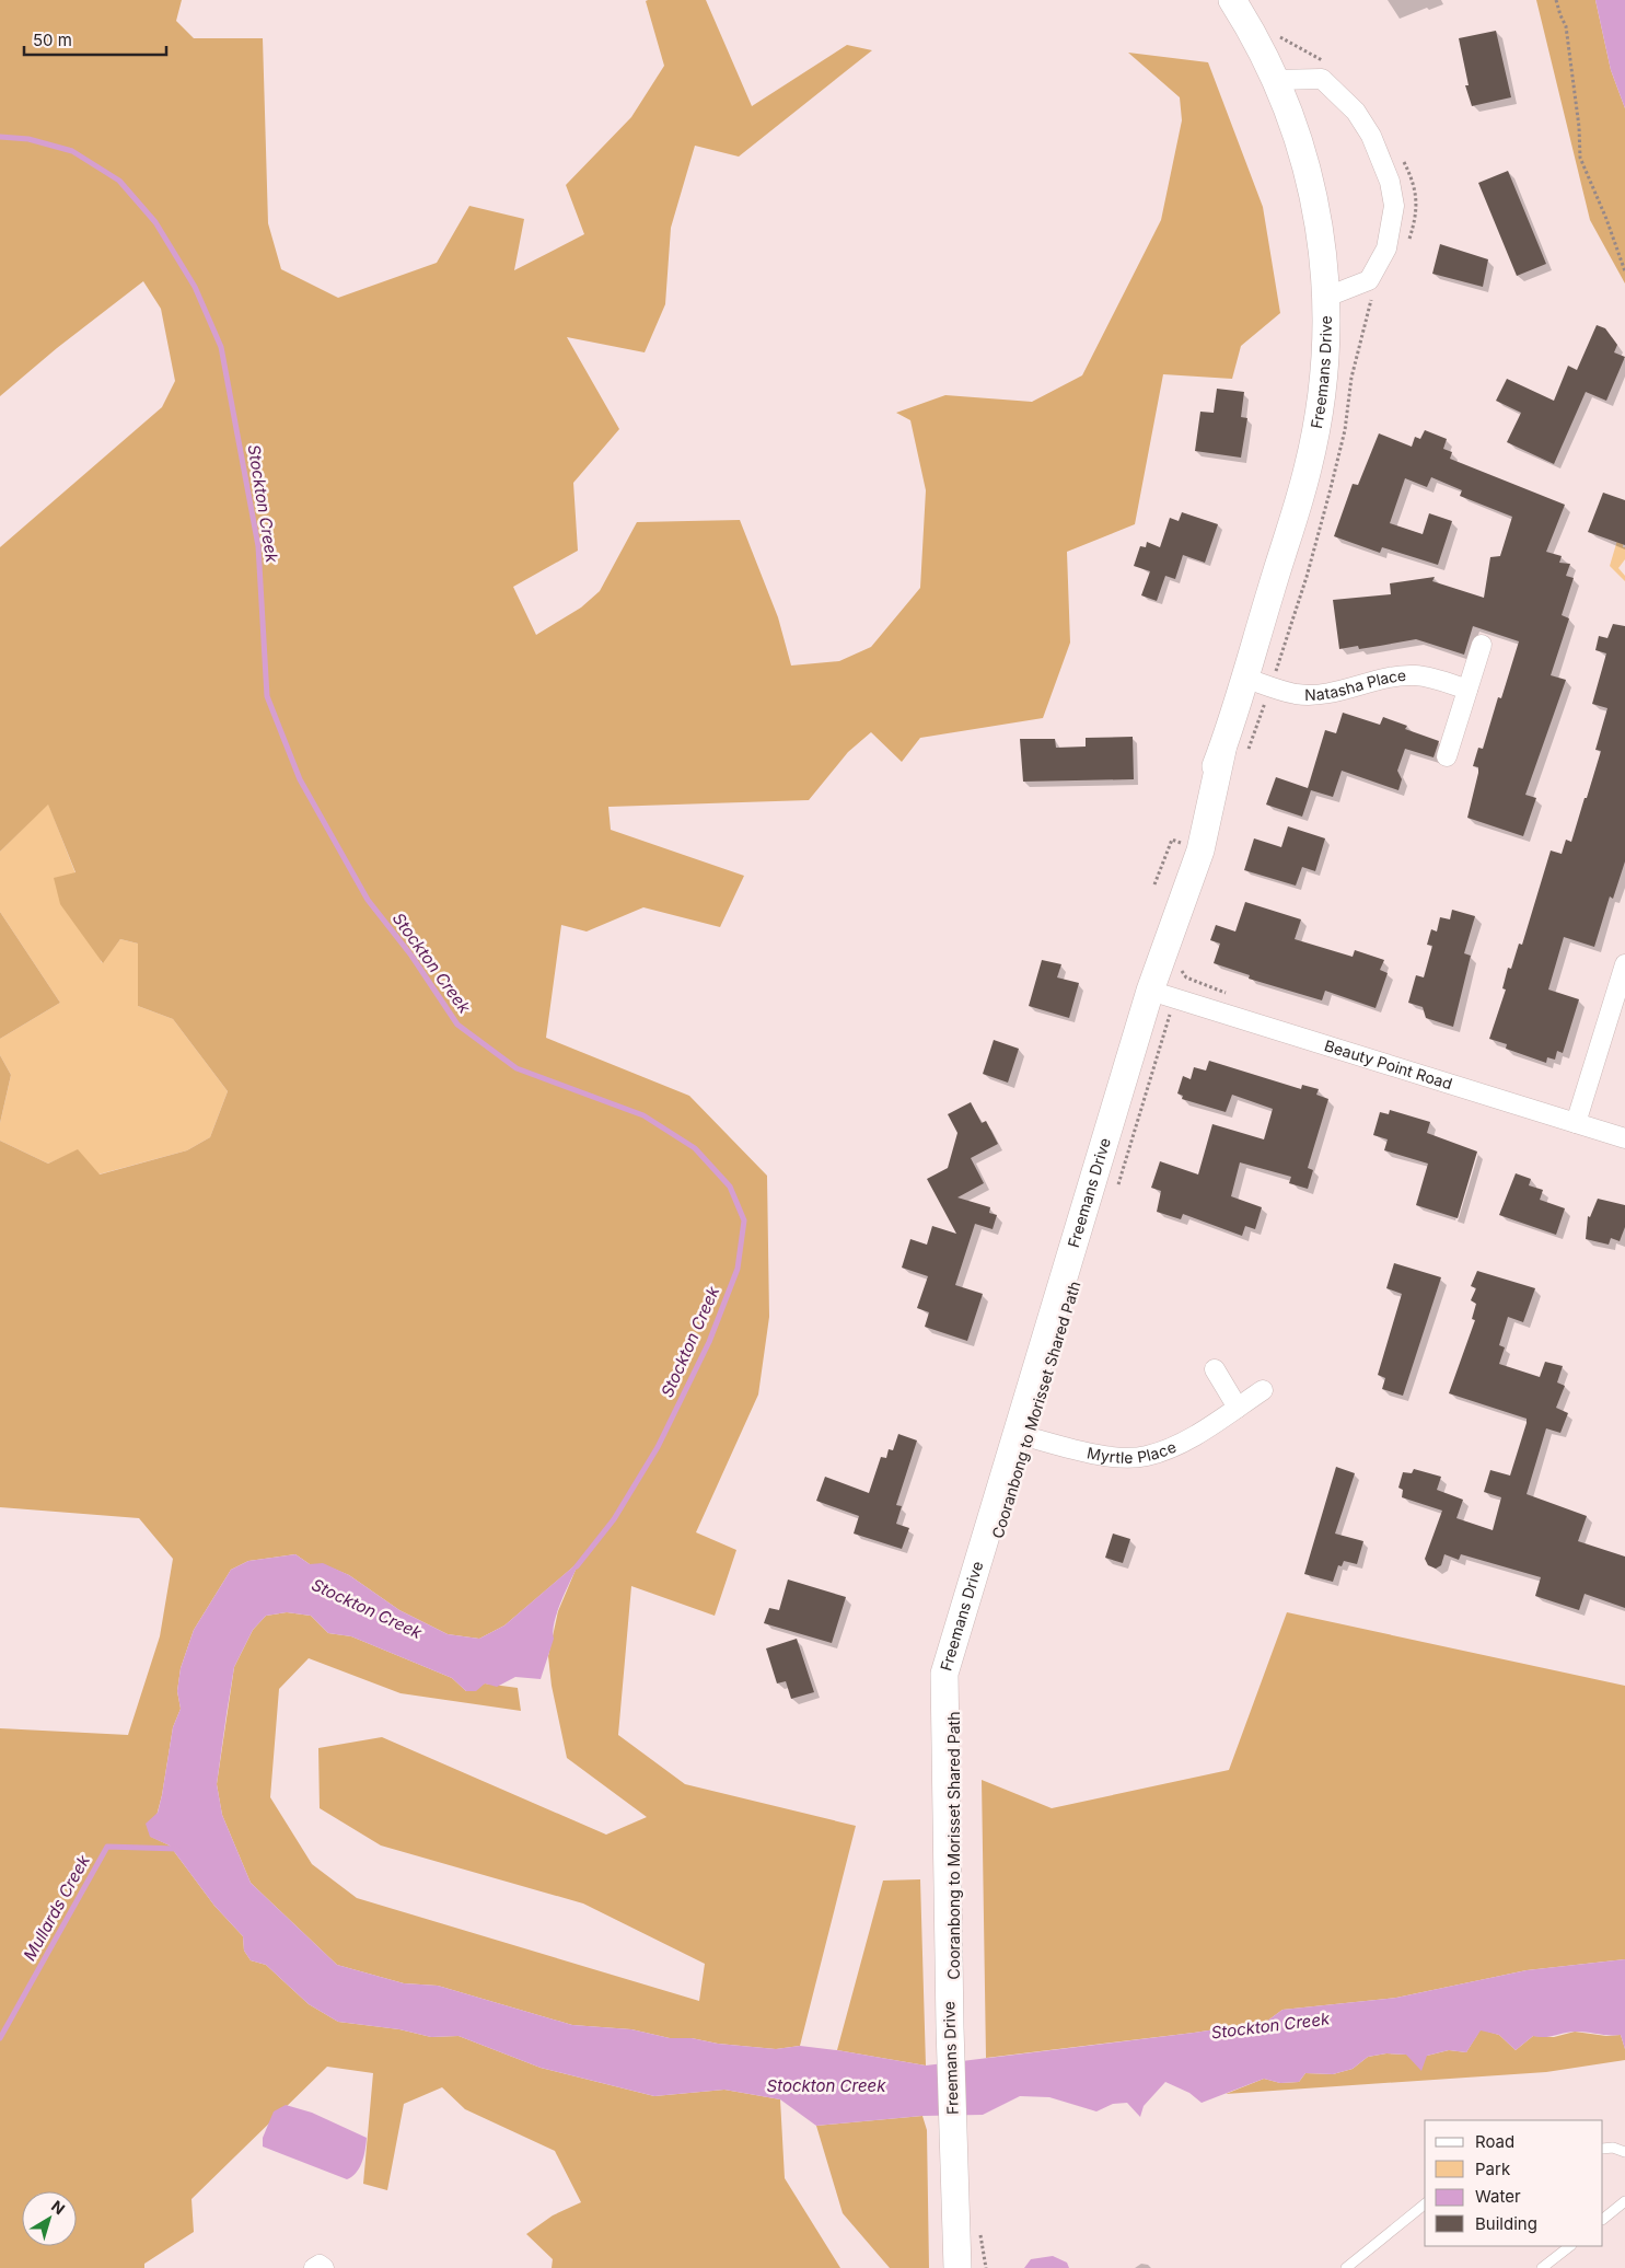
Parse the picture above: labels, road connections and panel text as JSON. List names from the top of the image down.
{
  "streets": {
    "main road": ["Freemans Drive"],
    "street": ["Natasha Place", "Beauty Point Road", "Myrtle Place"]
  },
  "crossings": [
    ["Freemans Drive", "Natasha Place"],
    ["Freemans Drive", "Beauty Point Road"],
    ["Freemans Drive", "Myrtle Place"]
  ],
  "water": ["Stockton Creek", "Mullards Creek"],
  "legend": [
    "Road",
    "Park",
    "Water",
    "Building"
  ],
  "scale_bar": "50 m",
  "north": "top right"
}
